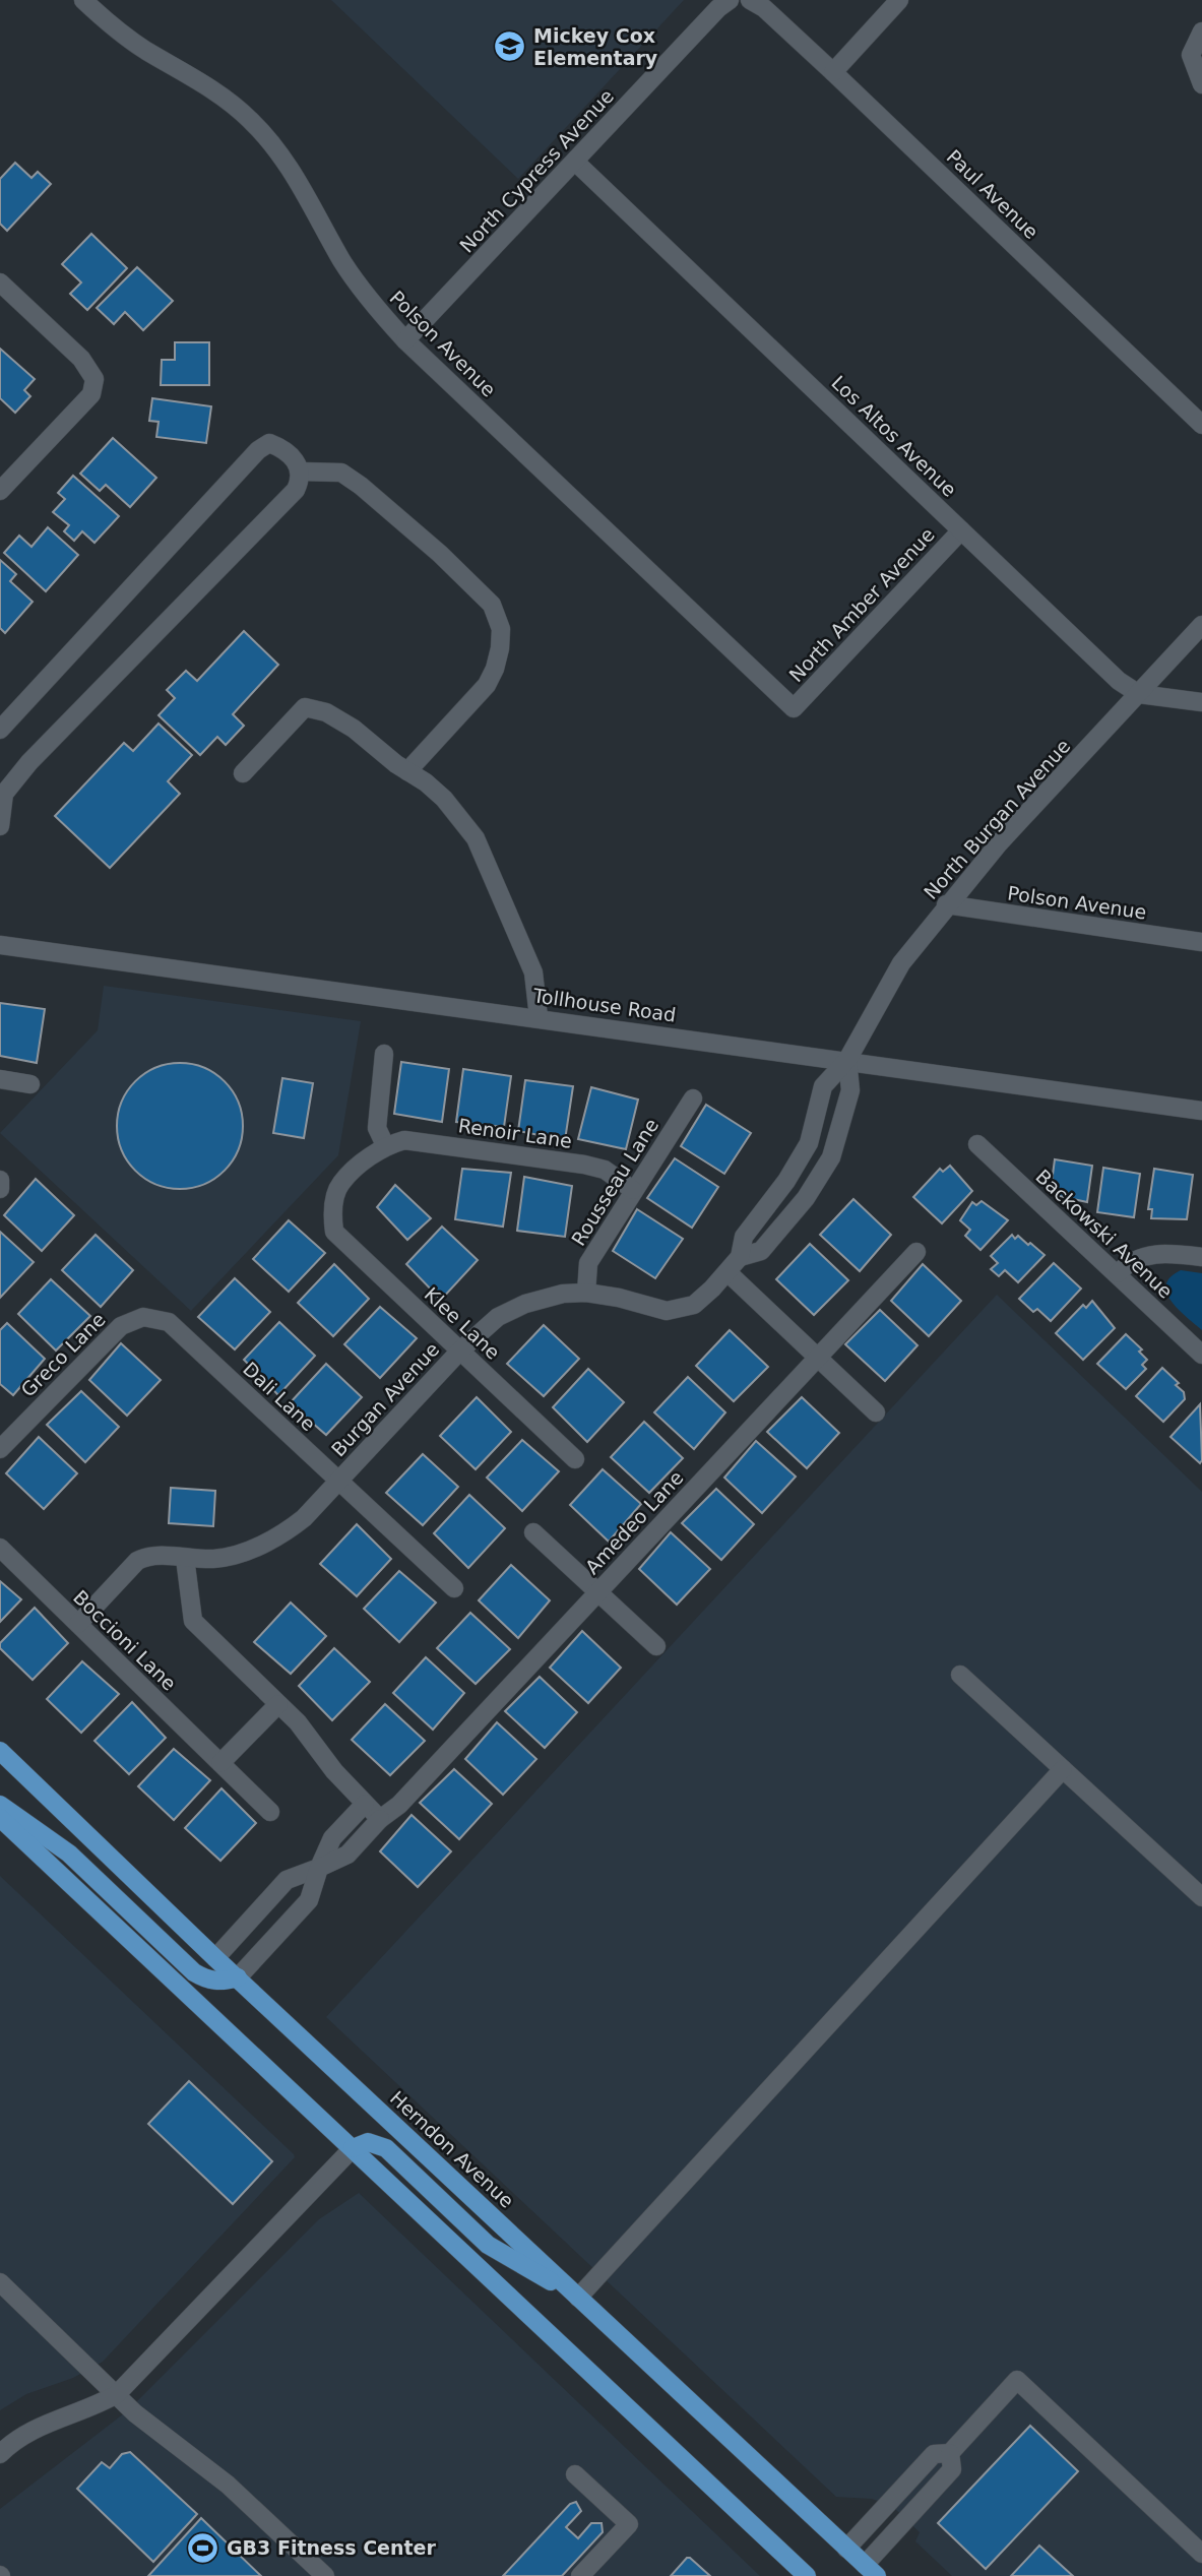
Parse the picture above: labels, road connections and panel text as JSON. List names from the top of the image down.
{
  "streets": {
    "main road": ["Herndon Avenue"],
    "street": [
      "North Cypress Avenue",
      "Paul Avenue",
      "Polson Avenue",
      "Los Altos Avenue",
      "North Amber Avenue",
      "North Burgan Avenue",
      "Tollhouse Road",
      "Renoir Lane",
      "Rousseau Lane",
      "Backowski Avenue",
      "Klee Lane",
      "Greco Lane",
      "Dali Lane",
      "Burgan Avenue",
      "Amedeo Lane",
      "Boccioni Lane"
    ]
  },
  "crossings": [
    ["North Cypress Avenue", "Polson Avenue"],
    ["North Cypress Avenue", "Los Altos Avenue"],
    ["Polson Avenue", "North Amber Avenue"],
    ["Polson Avenue", "North Burgan Avenue"],
    ["Los Altos Avenue", "North Amber Avenue"],
    ["Los Altos Avenue", "North Burgan Avenue"],
    ["North Burgan Avenue", "Tollhouse Road"],
    ["North Burgan Avenue", "Burgan Avenue"],
    ["Tollhouse Road", "Burgan Avenue"],
    ["Renoir Lane", "Rousseau Lane"],
    ["Renoir Lane", "Klee Lane"],
    ["Rousseau Lane", "Burgan Avenue"],
    ["Klee Lane", "Burgan Avenue"],
    ["Greco Lane", "Dali Lane"],
    ["Dali Lane", "Burgan Avenue"],
    ["Burgan Avenue", "Boccioni Lane"],
    ["Amedeo Lane", "Herndon Avenue"]
  ],
  "places": {
    "school or university": ["Mickey Cox Elementary"],
    "sports": ["GB3 Fitness Center"]
  }
}
